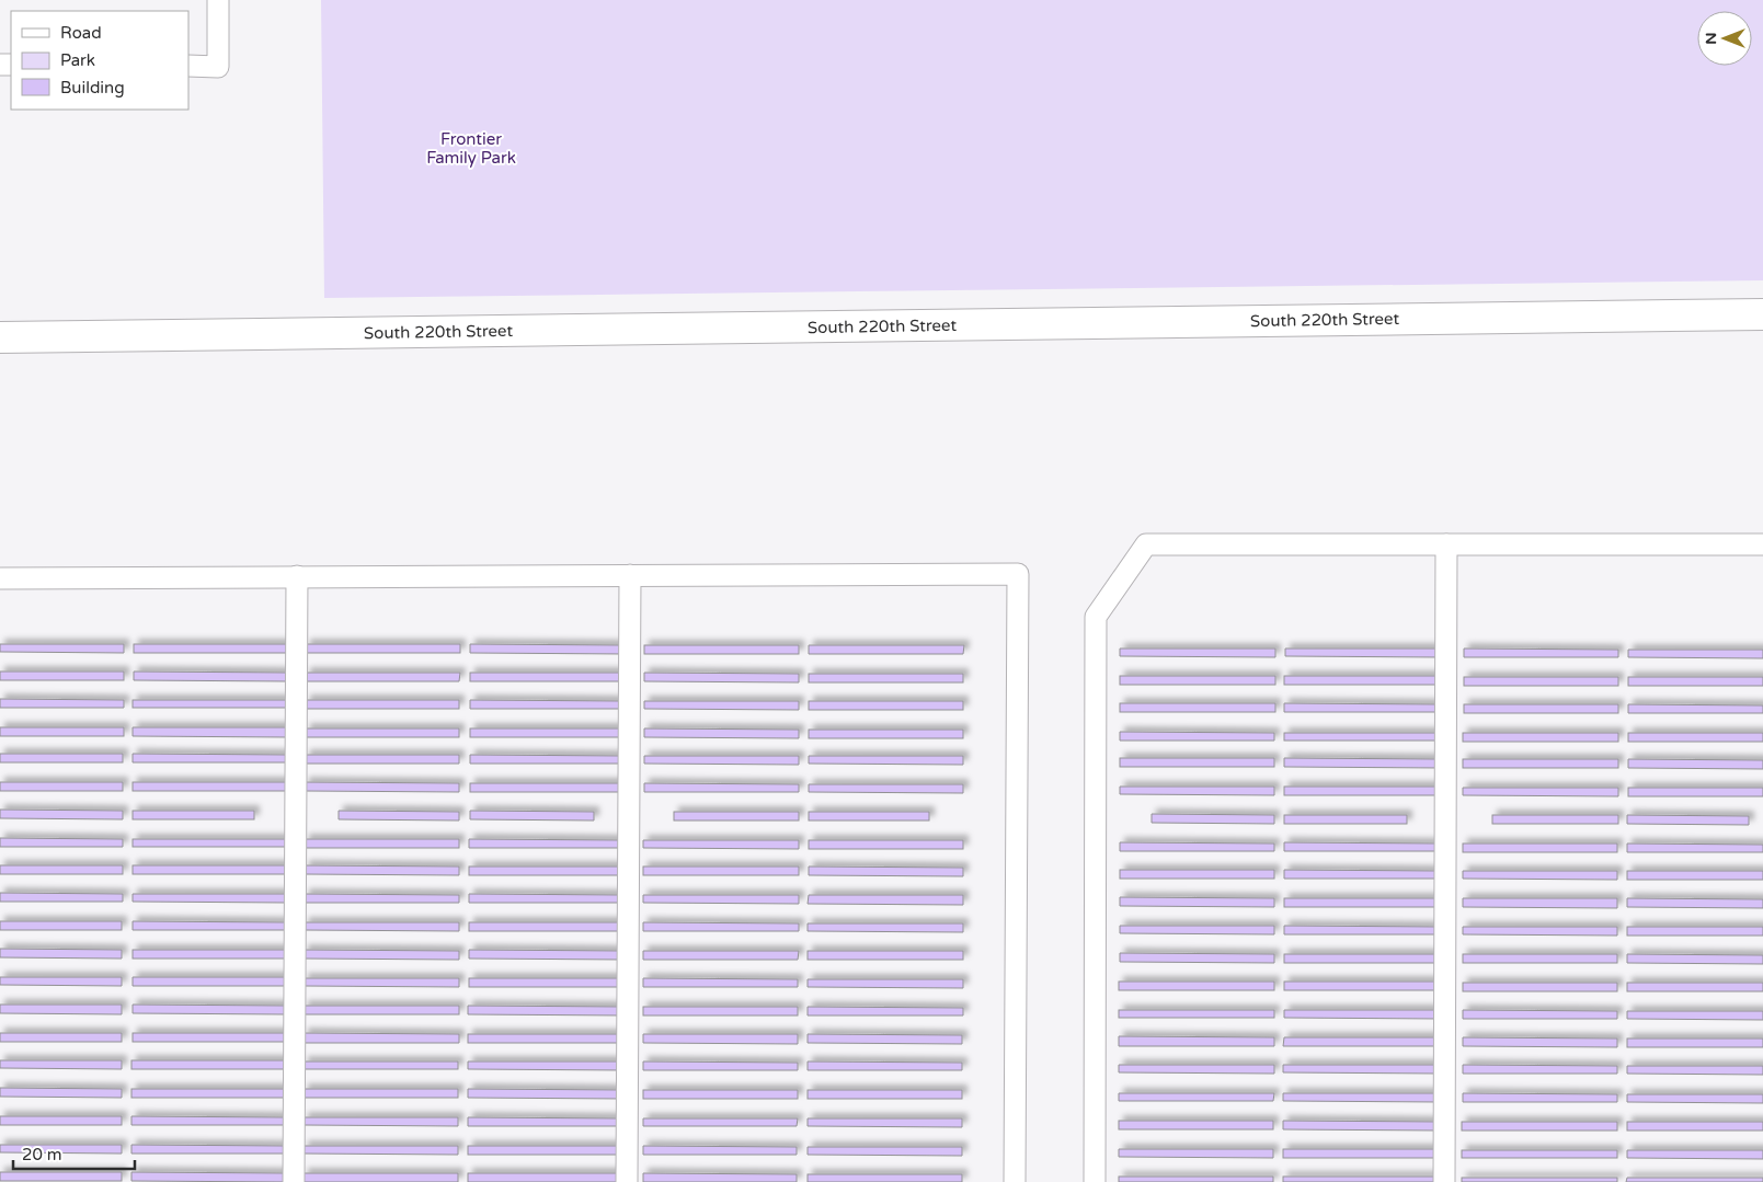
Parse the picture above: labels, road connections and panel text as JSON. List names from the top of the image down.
{
  "streets": {
    "street": ["South 220th Street"]
  },
  "parks": ["Frontier Family Park"],
  "legend": ["Road", "Park", "Building"],
  "scale_bar": "20 m",
  "north": "left"
}
